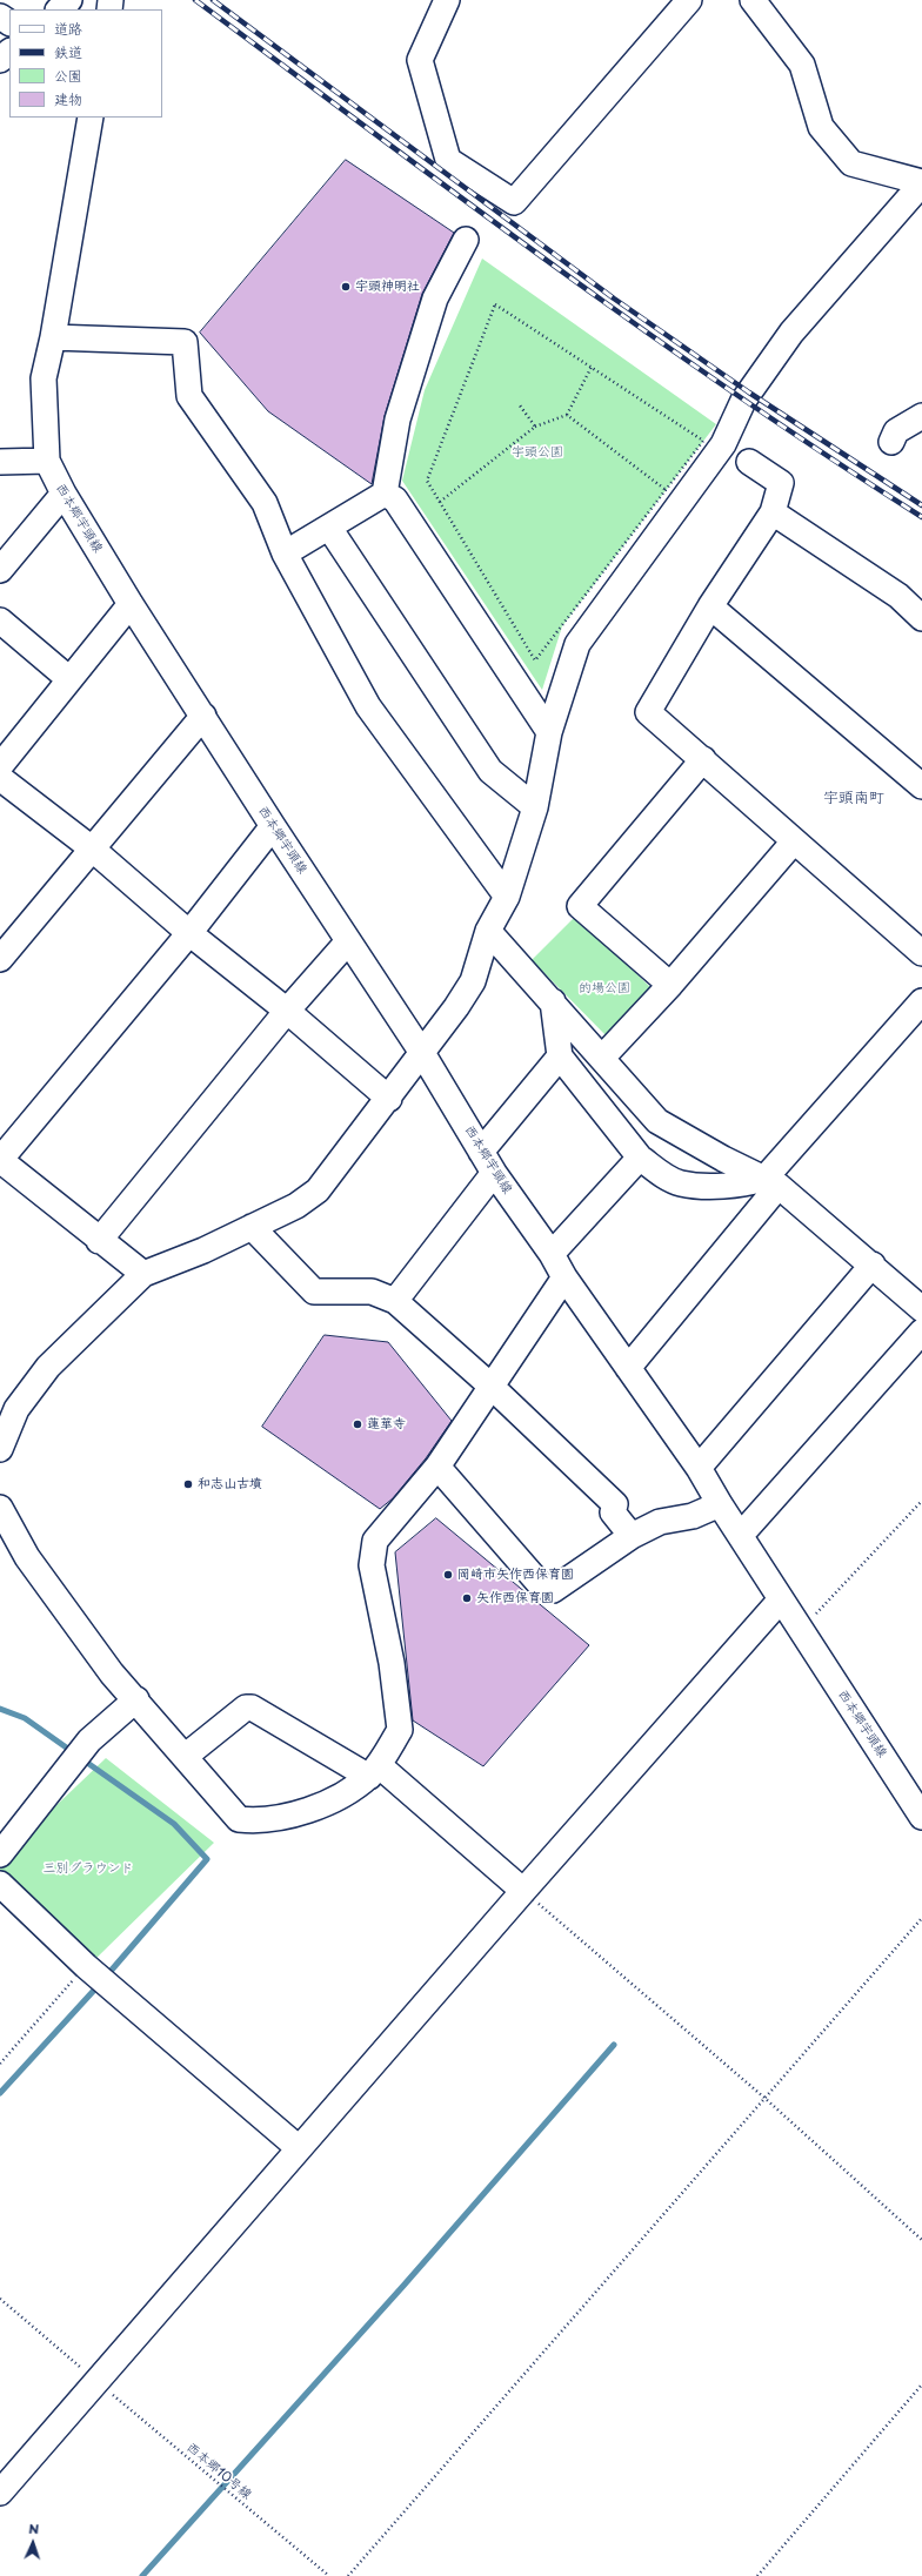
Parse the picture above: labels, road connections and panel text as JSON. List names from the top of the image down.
{
  "streets": {
    "street": ["西本郷宇頭線"],
    "path": ["西本郷10号線"]
  },
  "districts": ["宇頭南町"],
  "parks": ["宇頭公園", "的場公園", "三別グラウンド"],
  "places": [
    "宇頭神明社",
    "蓮華寺",
    "和志山古墳",
    "岡崎市矢作西保育園",
    "矢作西保育園"
  ],
  "legend": [
    "道路",
    "鉄道",
    "公園",
    "建物"
  ],
  "north": "top"
}
